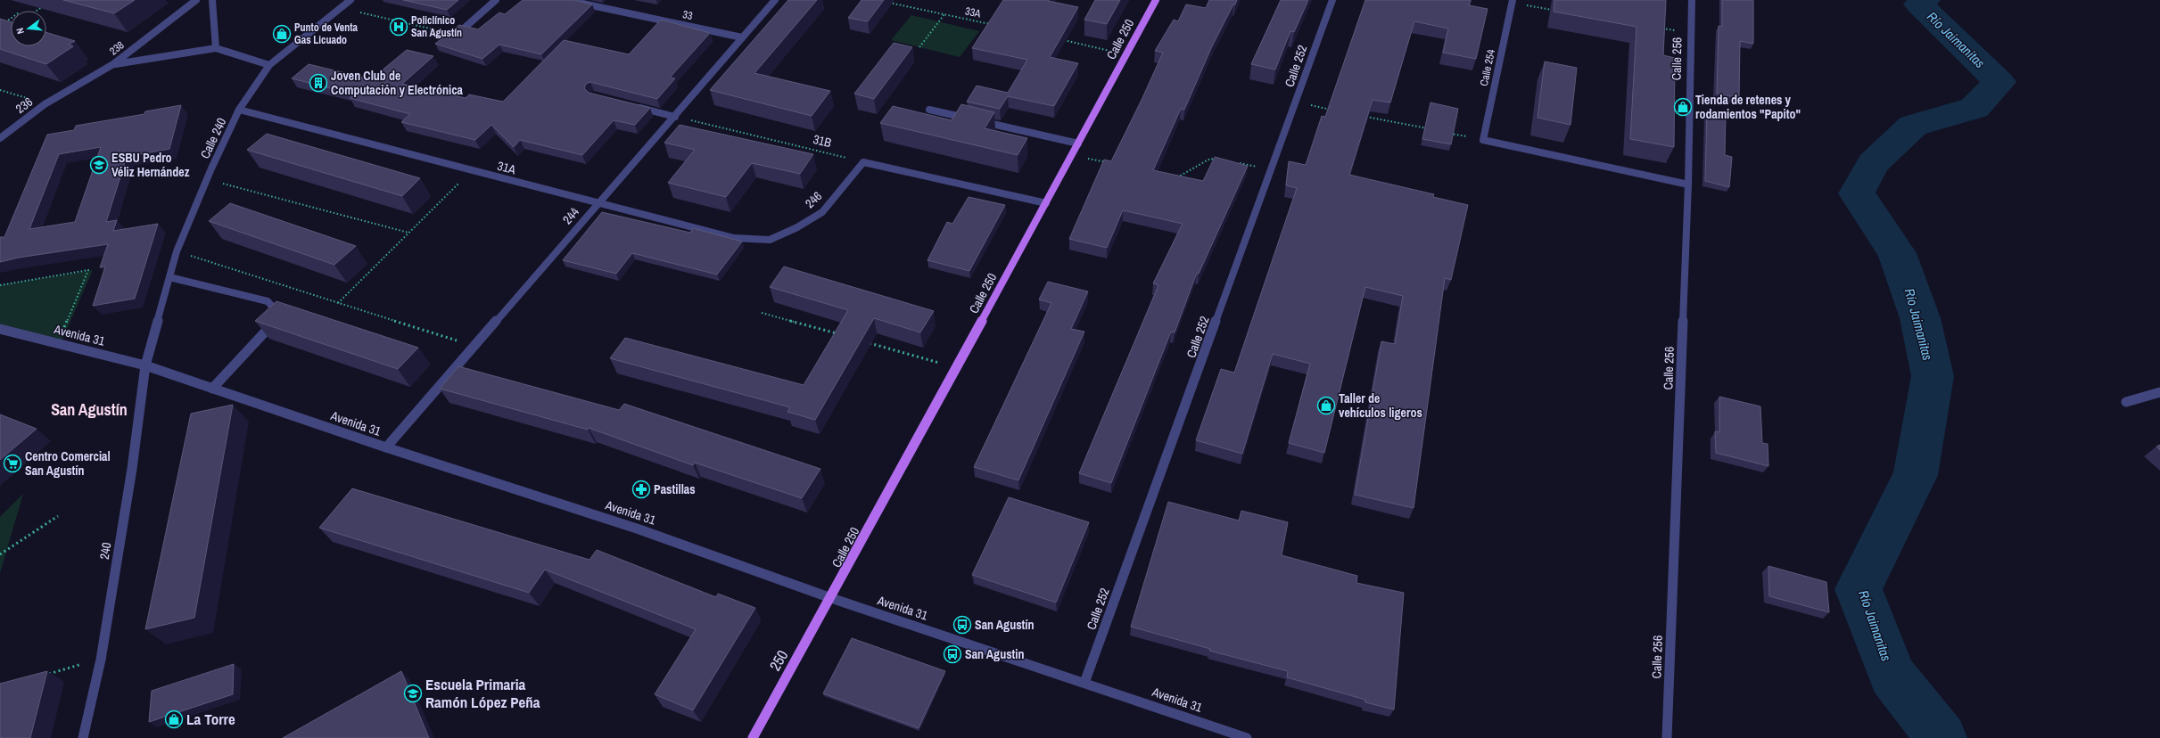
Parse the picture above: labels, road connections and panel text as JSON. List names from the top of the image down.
{
  "streets": {
    "main road": ["Calle 250", "250"],
    "street": [
      "33",
      "238",
      "Calle 256",
      "Calle 252",
      "Calle 254",
      "236",
      "Calle 240",
      "31A",
      "246",
      "244",
      "Avenida 31",
      "240"
    ],
    "path": ["33A", "31B"]
  },
  "crossings": [
    ["33", "244"],
    ["Calle 250", "Avenida 31"],
    ["Calle 250", "250"],
    ["238", "236"],
    ["Calle 252", "Avenida 31"],
    ["Calle 240", "31A"],
    ["Calle 240", "Avenida 31"],
    ["Calle 240", "240"],
    ["31B", "246"],
    ["31B", "244"],
    ["31A", "246"],
    ["31A", "244"],
    ["244", "Avenida 31"],
    ["Avenida 31", "240"],
    ["Avenida 31", "250"]
  ],
  "districts": ["San Agustín"],
  "water": ["Río Jaimanitas"],
  "places": {
    "hospital": ["Policlínico San Agustín"],
    "shop": [
      "Punto de Venta Gas Licuado",
      "Tienda de retenes y rodamientos \"Papito\"",
      "Taller de vehículos ligeros",
      "La Torre"
    ],
    "building": ["Joven Club de Computación y Electrónica"],
    "school or university": ["ESBU Pedro Véliz Hernández", "Escuela Primaria Ramón López Peña"],
    "supermarket": ["Centro Comercial San Agustín"],
    "pharmacy": ["Pastillas"],
    "bus stop": ["San Agustín", "San Agustin"]
  },
  "north": "left"
}
